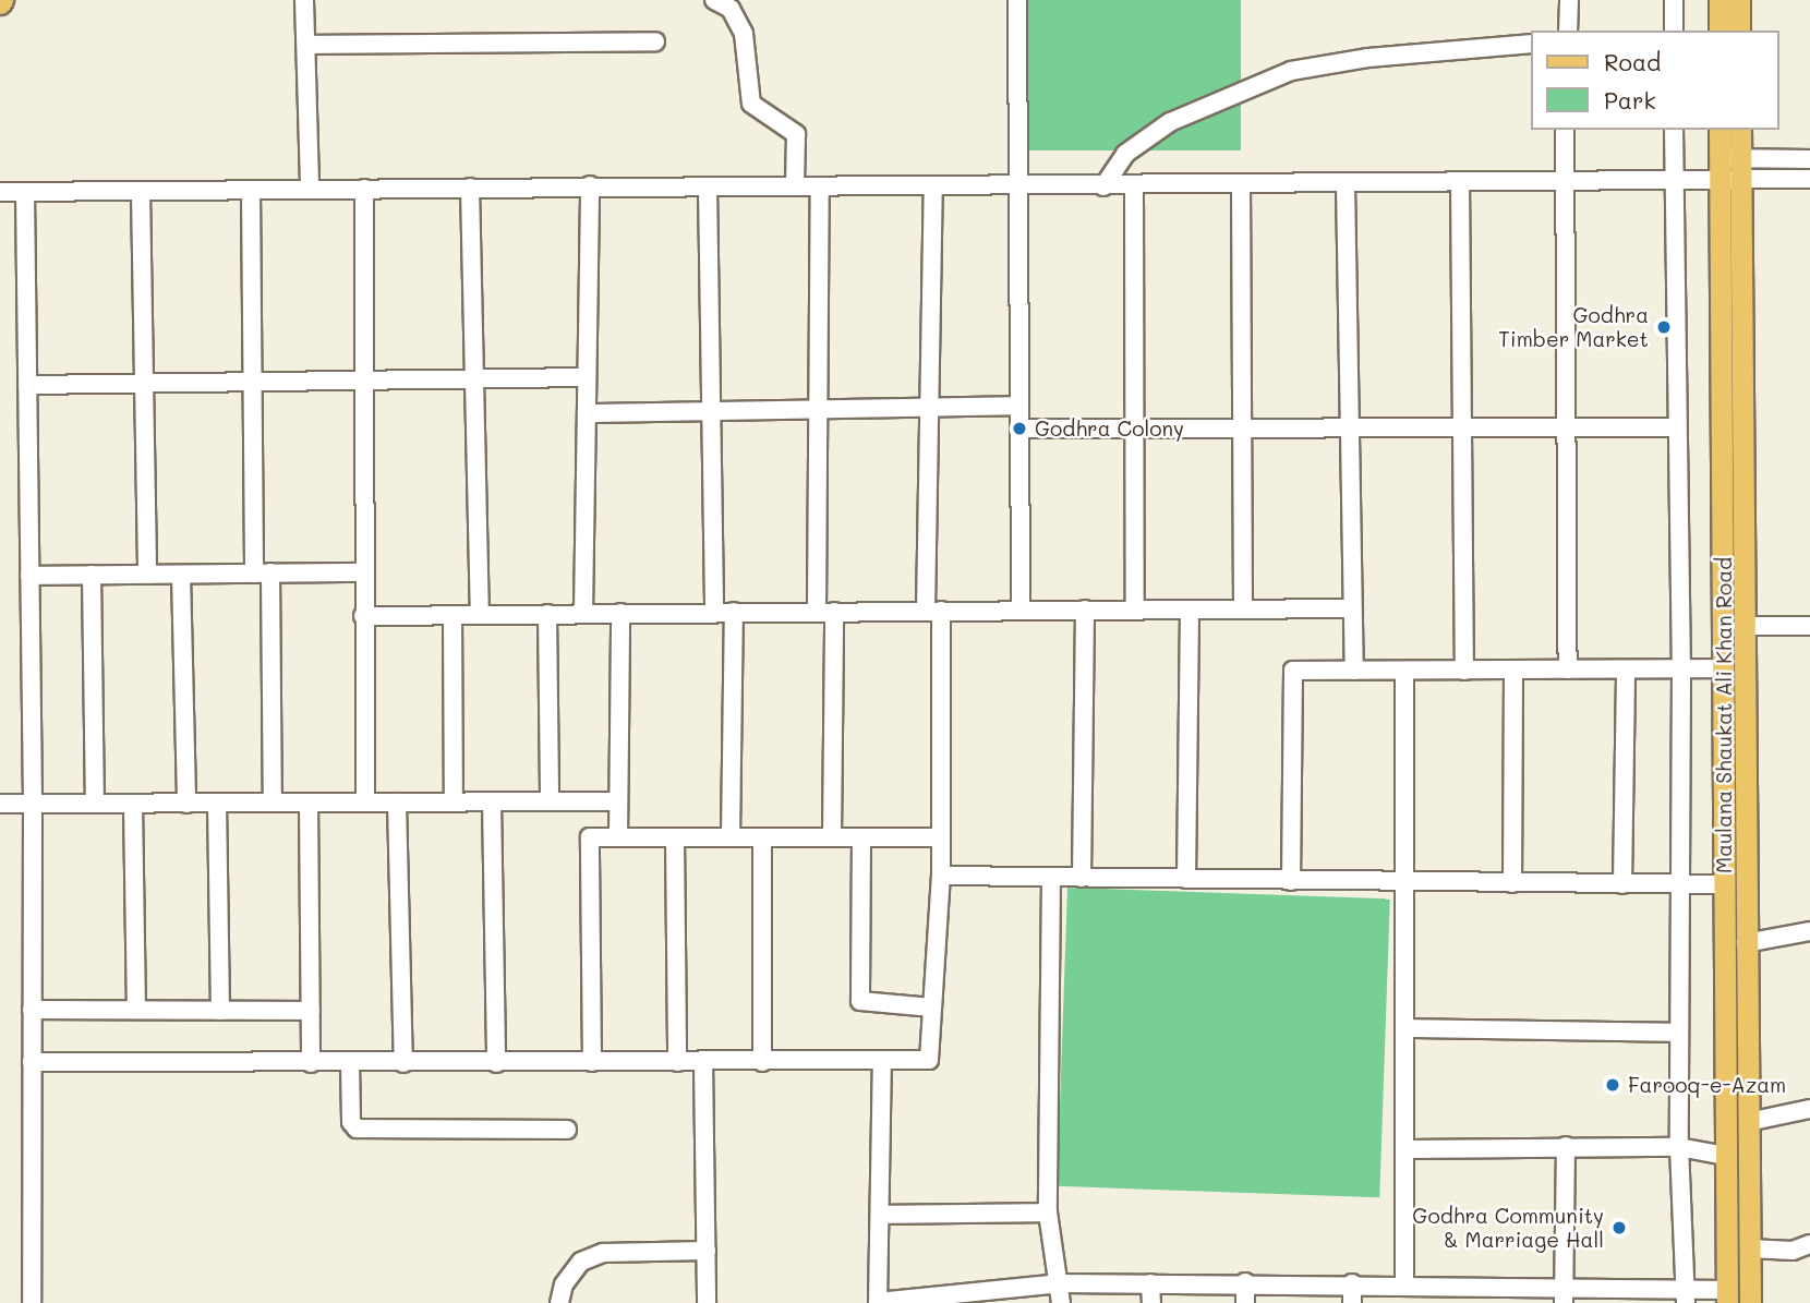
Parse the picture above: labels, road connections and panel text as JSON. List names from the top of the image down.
{
  "streets": {
    "main road": ["Maulana Shaukat Ali Khan Road"]
  },
  "places": [
    "Godhra Timber Market",
    "Godhra Colony",
    "Farooq-e-Azam",
    "Godhra Community & Marriage Hall"
  ],
  "legend": ["Road", "Park"]
}
